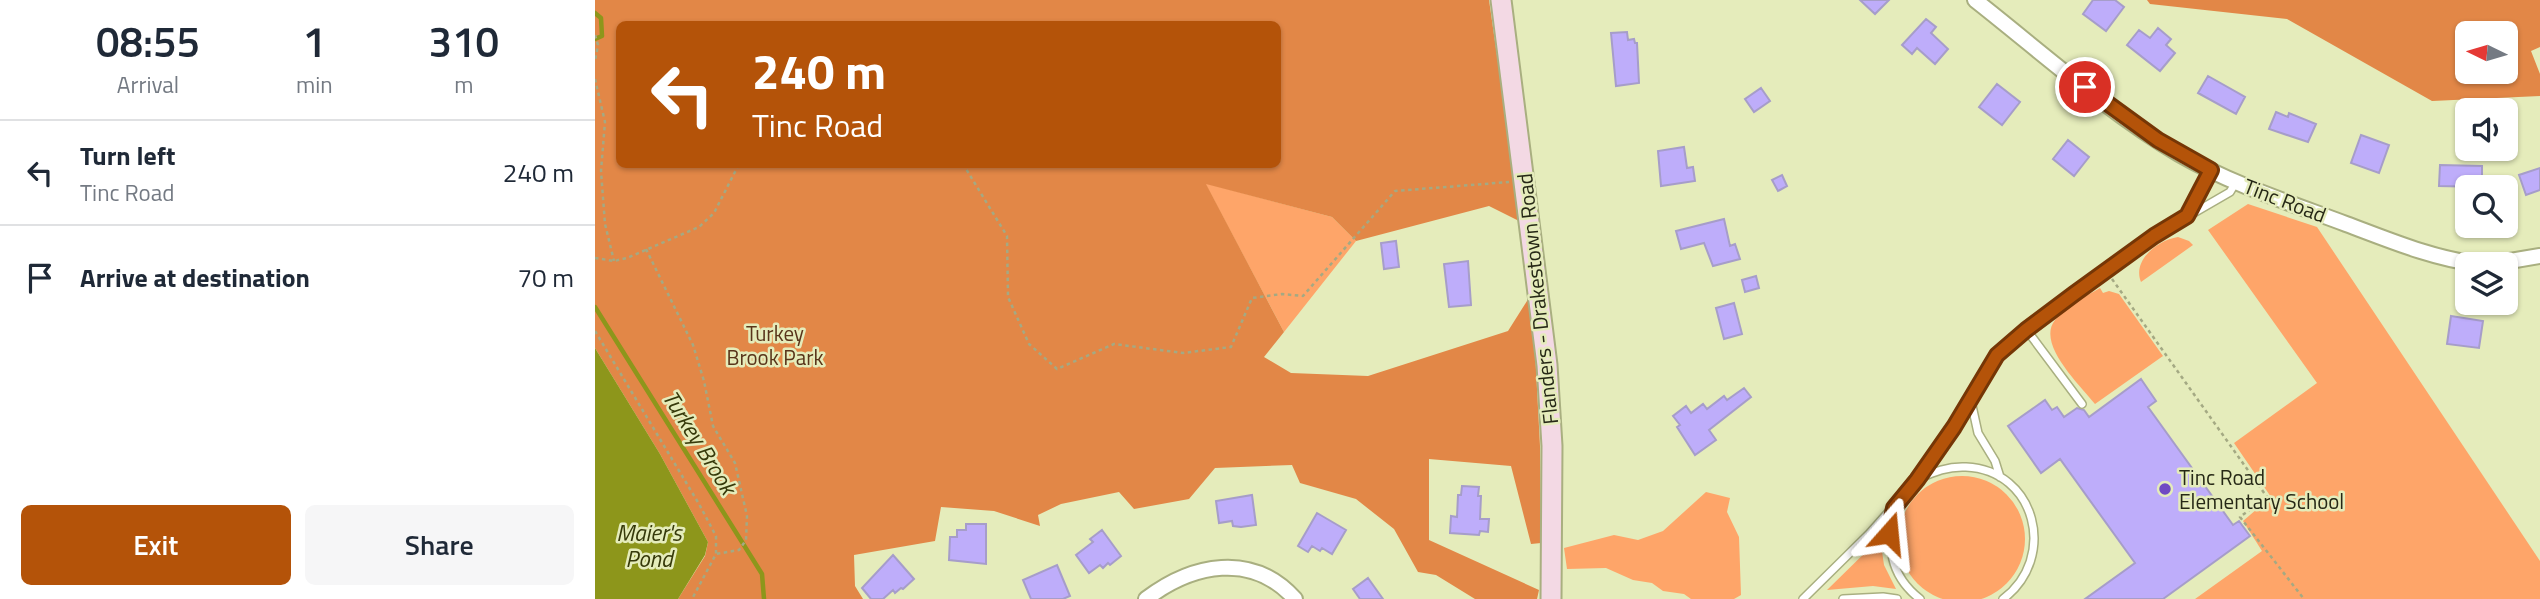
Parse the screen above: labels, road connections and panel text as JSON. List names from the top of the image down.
{
  "streets": {
    "street": ["Tinc Road", "Flanders - Drakestown Road"]
  },
  "water": ["Turkey Brook", "Maier's Pond"],
  "parks": ["Turkey Brook Park"],
  "places": ["Tinc Road Elementary School"],
  "north": "left",
  "page": {
    "eta": [
      "08:55",
      "Arrival",
      "1",
      "min",
      "310",
      "m"
    ],
    "turn": ["240 m", "Tinc Road"],
    "list": [
      {
        "name": "Turn left",
        "note": "Tinc Road",
        "value": "240 m"
      },
      {
        "name": "Arrive at destination",
        "value": "70 m"
      }
    ],
    "buttons": ["Exit", "Share"]
  }
}
